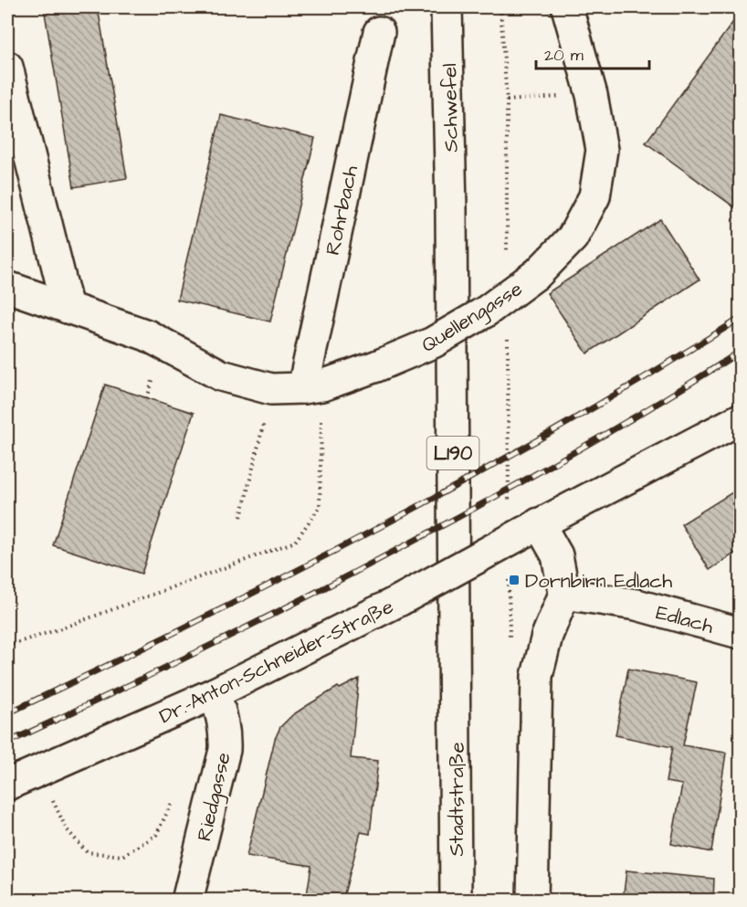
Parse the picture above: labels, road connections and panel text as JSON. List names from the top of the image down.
{
  "streets": {
    "street": [
      "Schwefel",
      "Rohrbach",
      "Quellengasse",
      "L190",
      "Edlach",
      "Dr.-Anton-Schneider-Straße",
      "Riedgasse",
      "Stadtstraße"
    ]
  },
  "crossings": [
    ["Schwefel", "Stadtstraße"],
    ["Rohrbach", "Quellengasse"],
    ["Dr.-Anton-Schneider-Straße", "Riedgasse"]
  ],
  "places": {
    "transit": ["Dornbirn Edlach"]
  },
  "scale_bar": "20 m"
}
